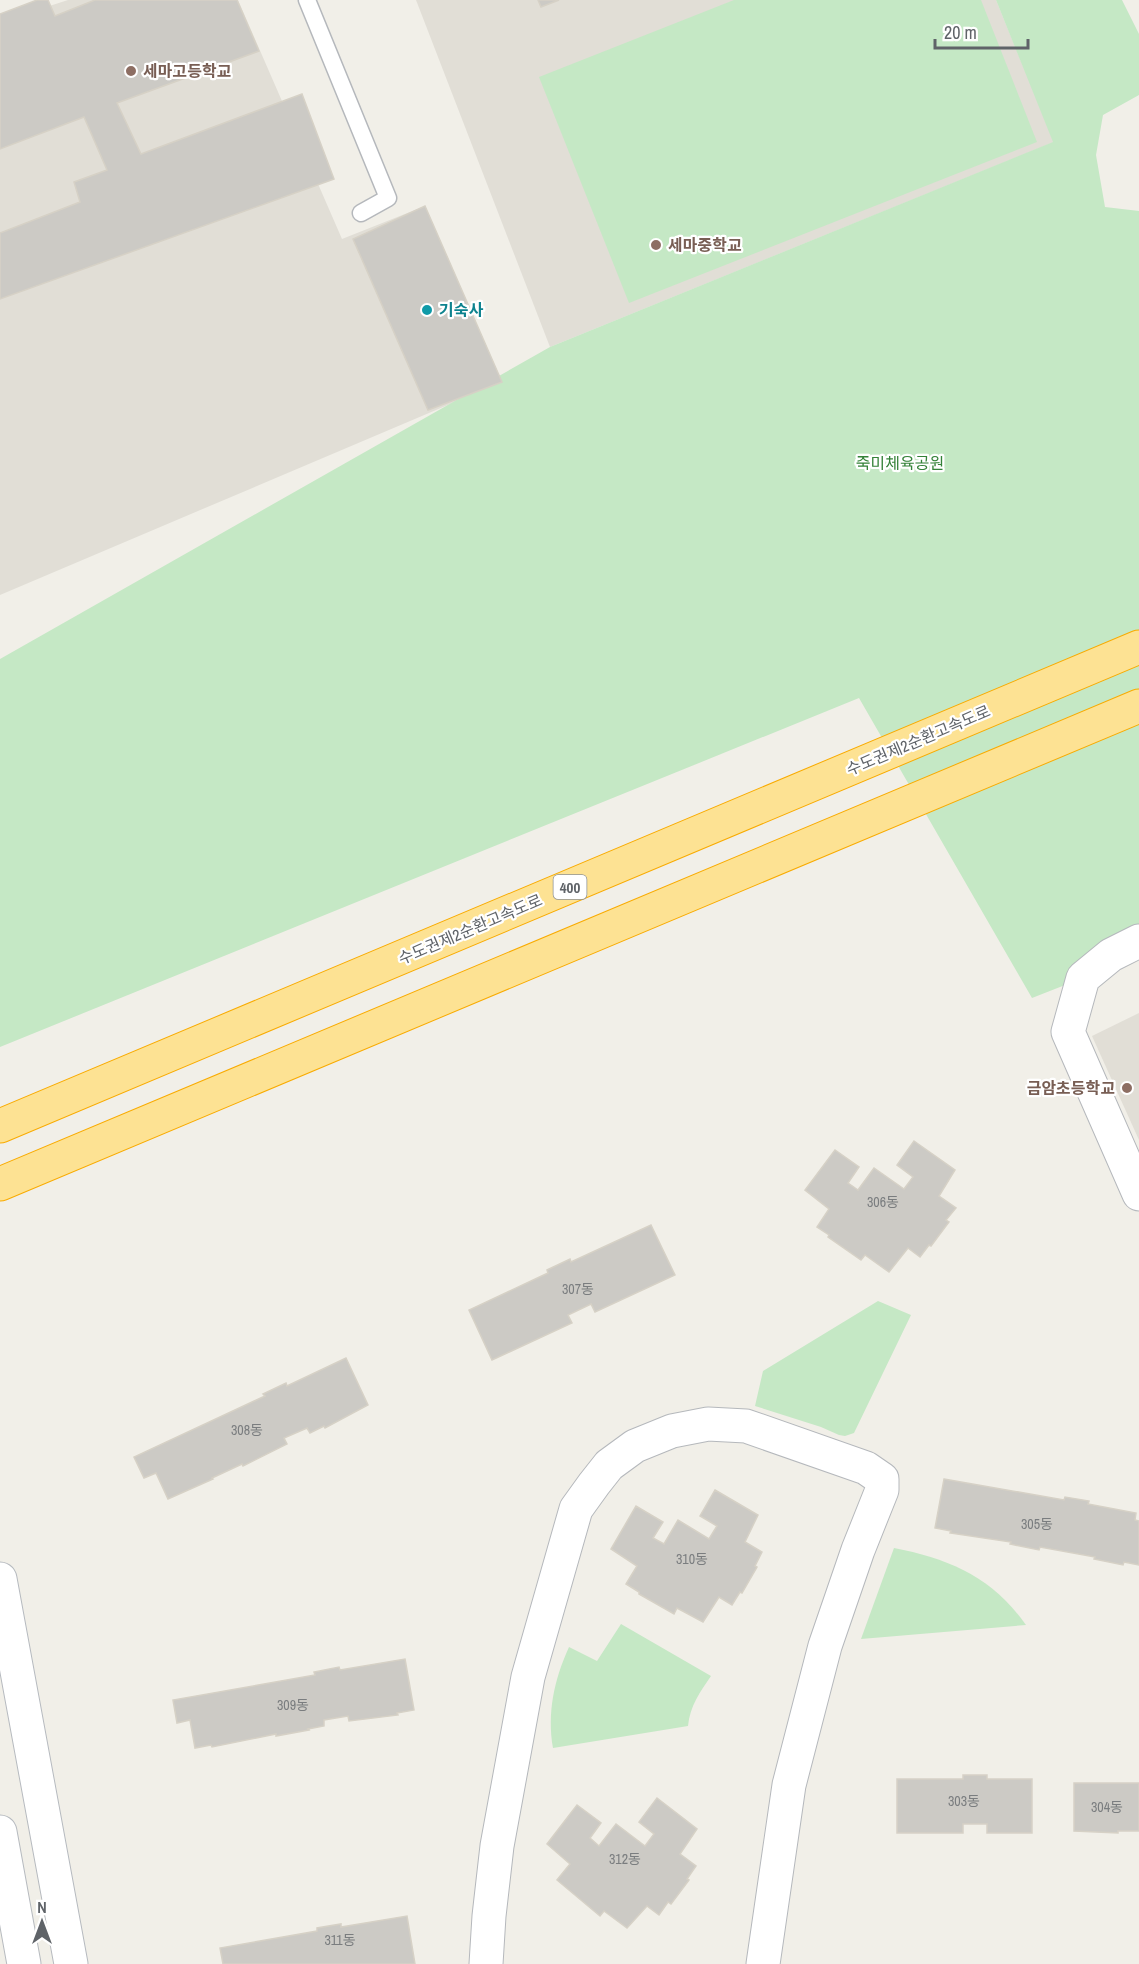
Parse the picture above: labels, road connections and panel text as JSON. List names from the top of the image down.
{
  "streets": {
    "highway": ["수도권제2순환고속도로", "400"]
  },
  "parks": ["죽미체육공원"],
  "places": [
    "세마고등학교",
    "세마중학교",
    "기숙사",
    "금암초등학교"
  ],
  "house_numbers": [
    "306동",
    "307동",
    "308동",
    "305동",
    "310동",
    "309동",
    "303동",
    "304동",
    "312동",
    "311동"
  ],
  "scale_bar": "20 m",
  "north": "top"
}
